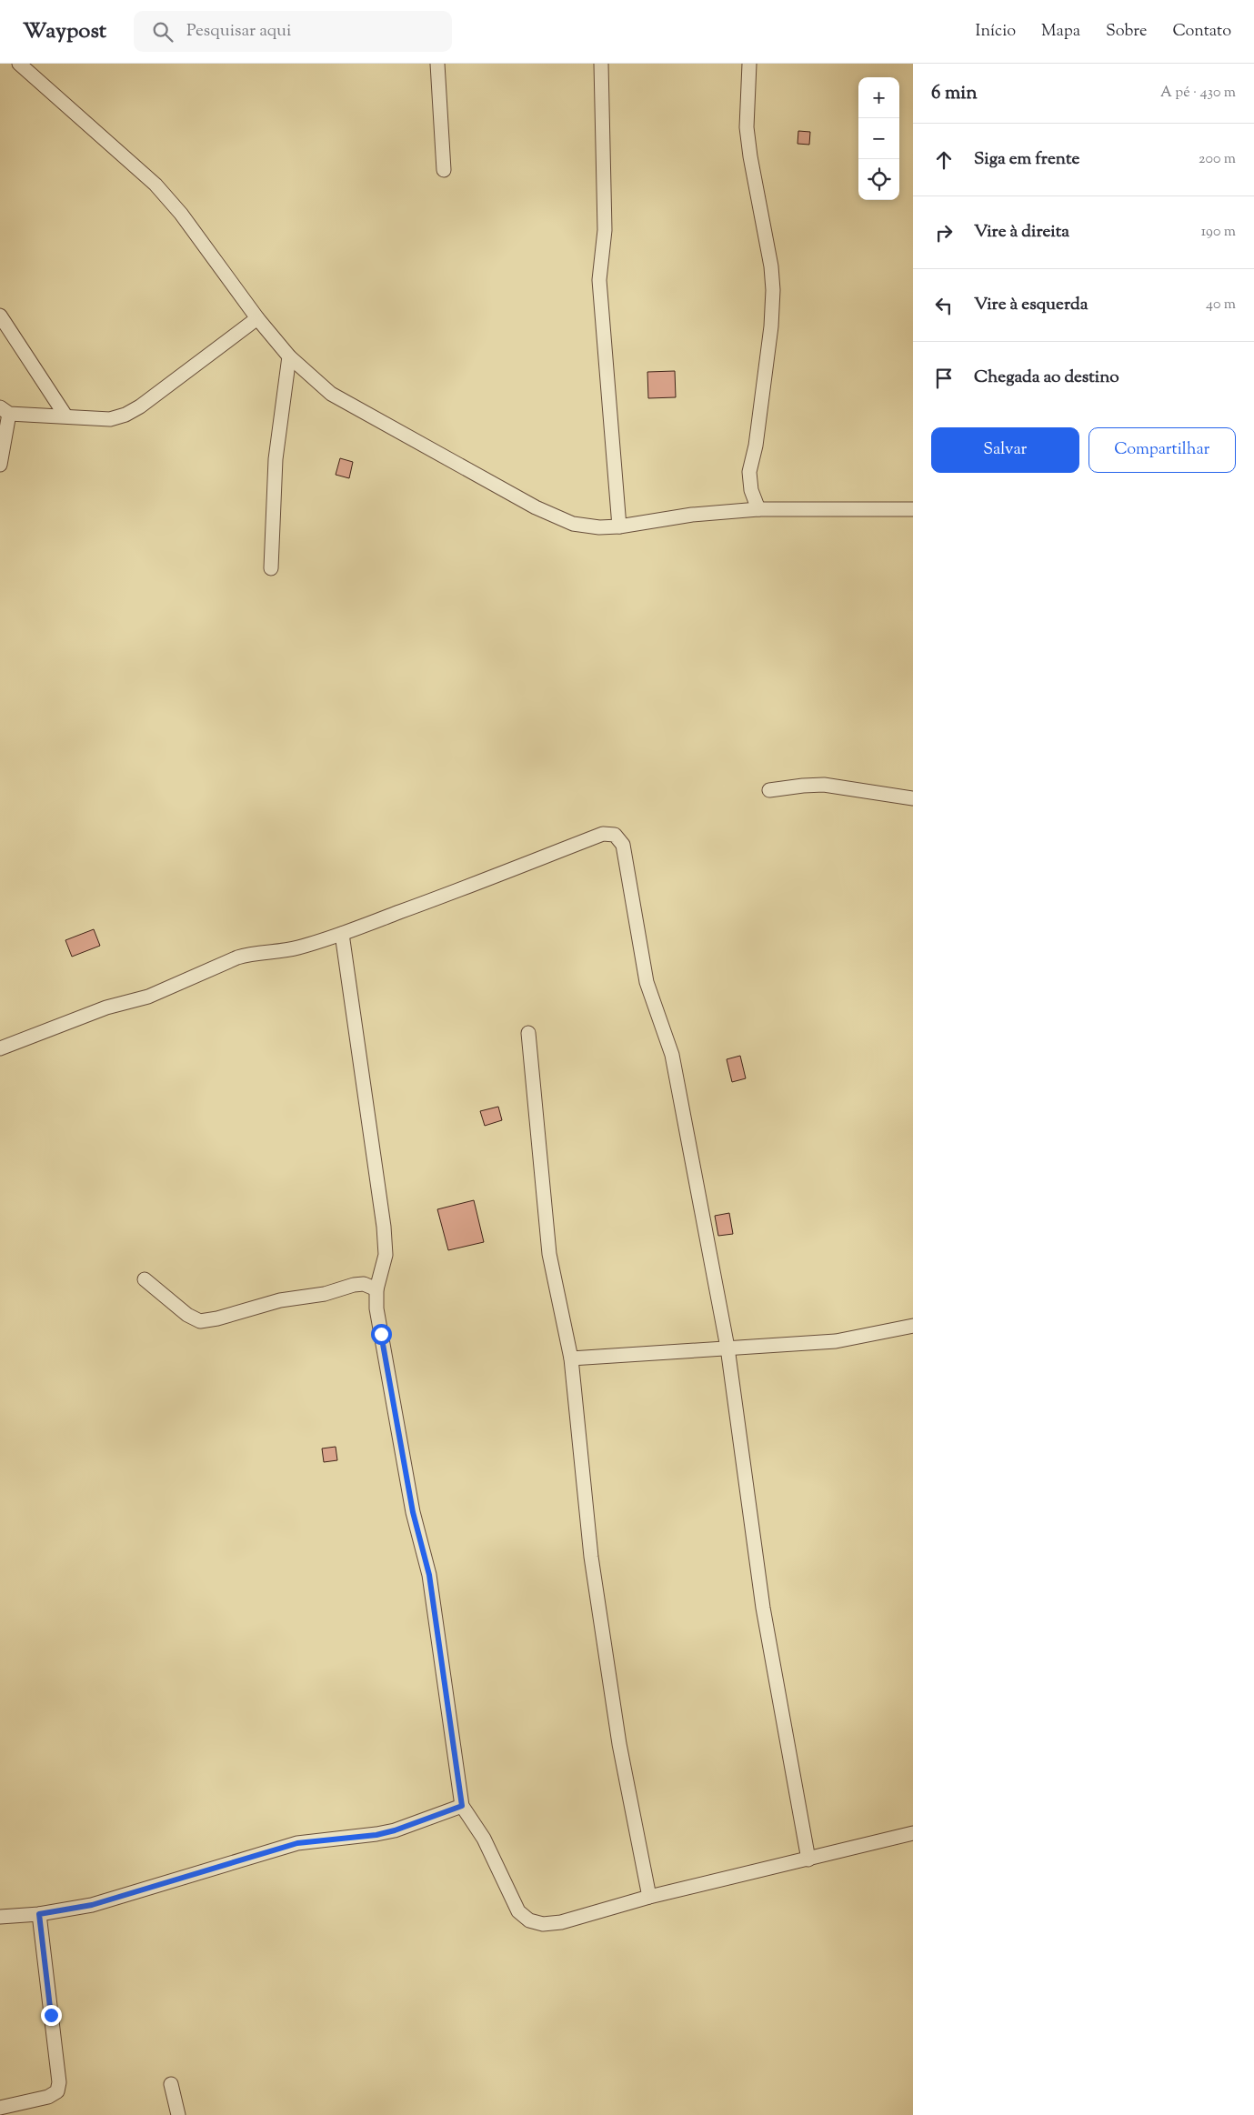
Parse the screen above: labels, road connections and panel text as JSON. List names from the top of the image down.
{
  "page": {
    "header": "Waypost",
    "search": "Pesquisar aqui",
    "nav": [
      "Início",
      "Mapa",
      "Sobre",
      "Contato"
    ],
    "heading": ["6 min", "A pé · 430 m"],
    "map_buttons": ["+", "−"],
    "list": [
      ["Siga em frente", "200 m"],
      ["Vire à direita", "190 m"],
      ["Vire à esquerda", "40 m"],
      "Chegada ao destino"
    ],
    "buttons": ["Salvar", "Compartilhar"]
  }
}
